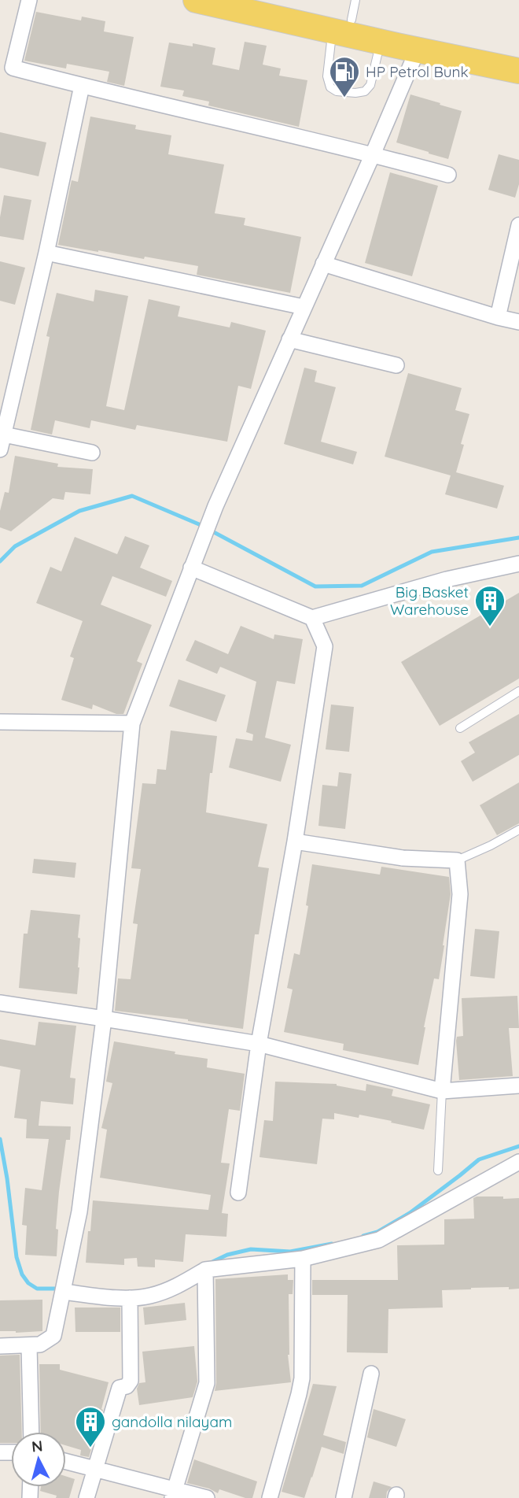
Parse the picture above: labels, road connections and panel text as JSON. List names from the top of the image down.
{
  "places": {
    "fuel station": ["HP Petrol Bunk"],
    "building": ["Big Basket Warehouse", "gandolla nilayam"]
  },
  "north": "top"
}
